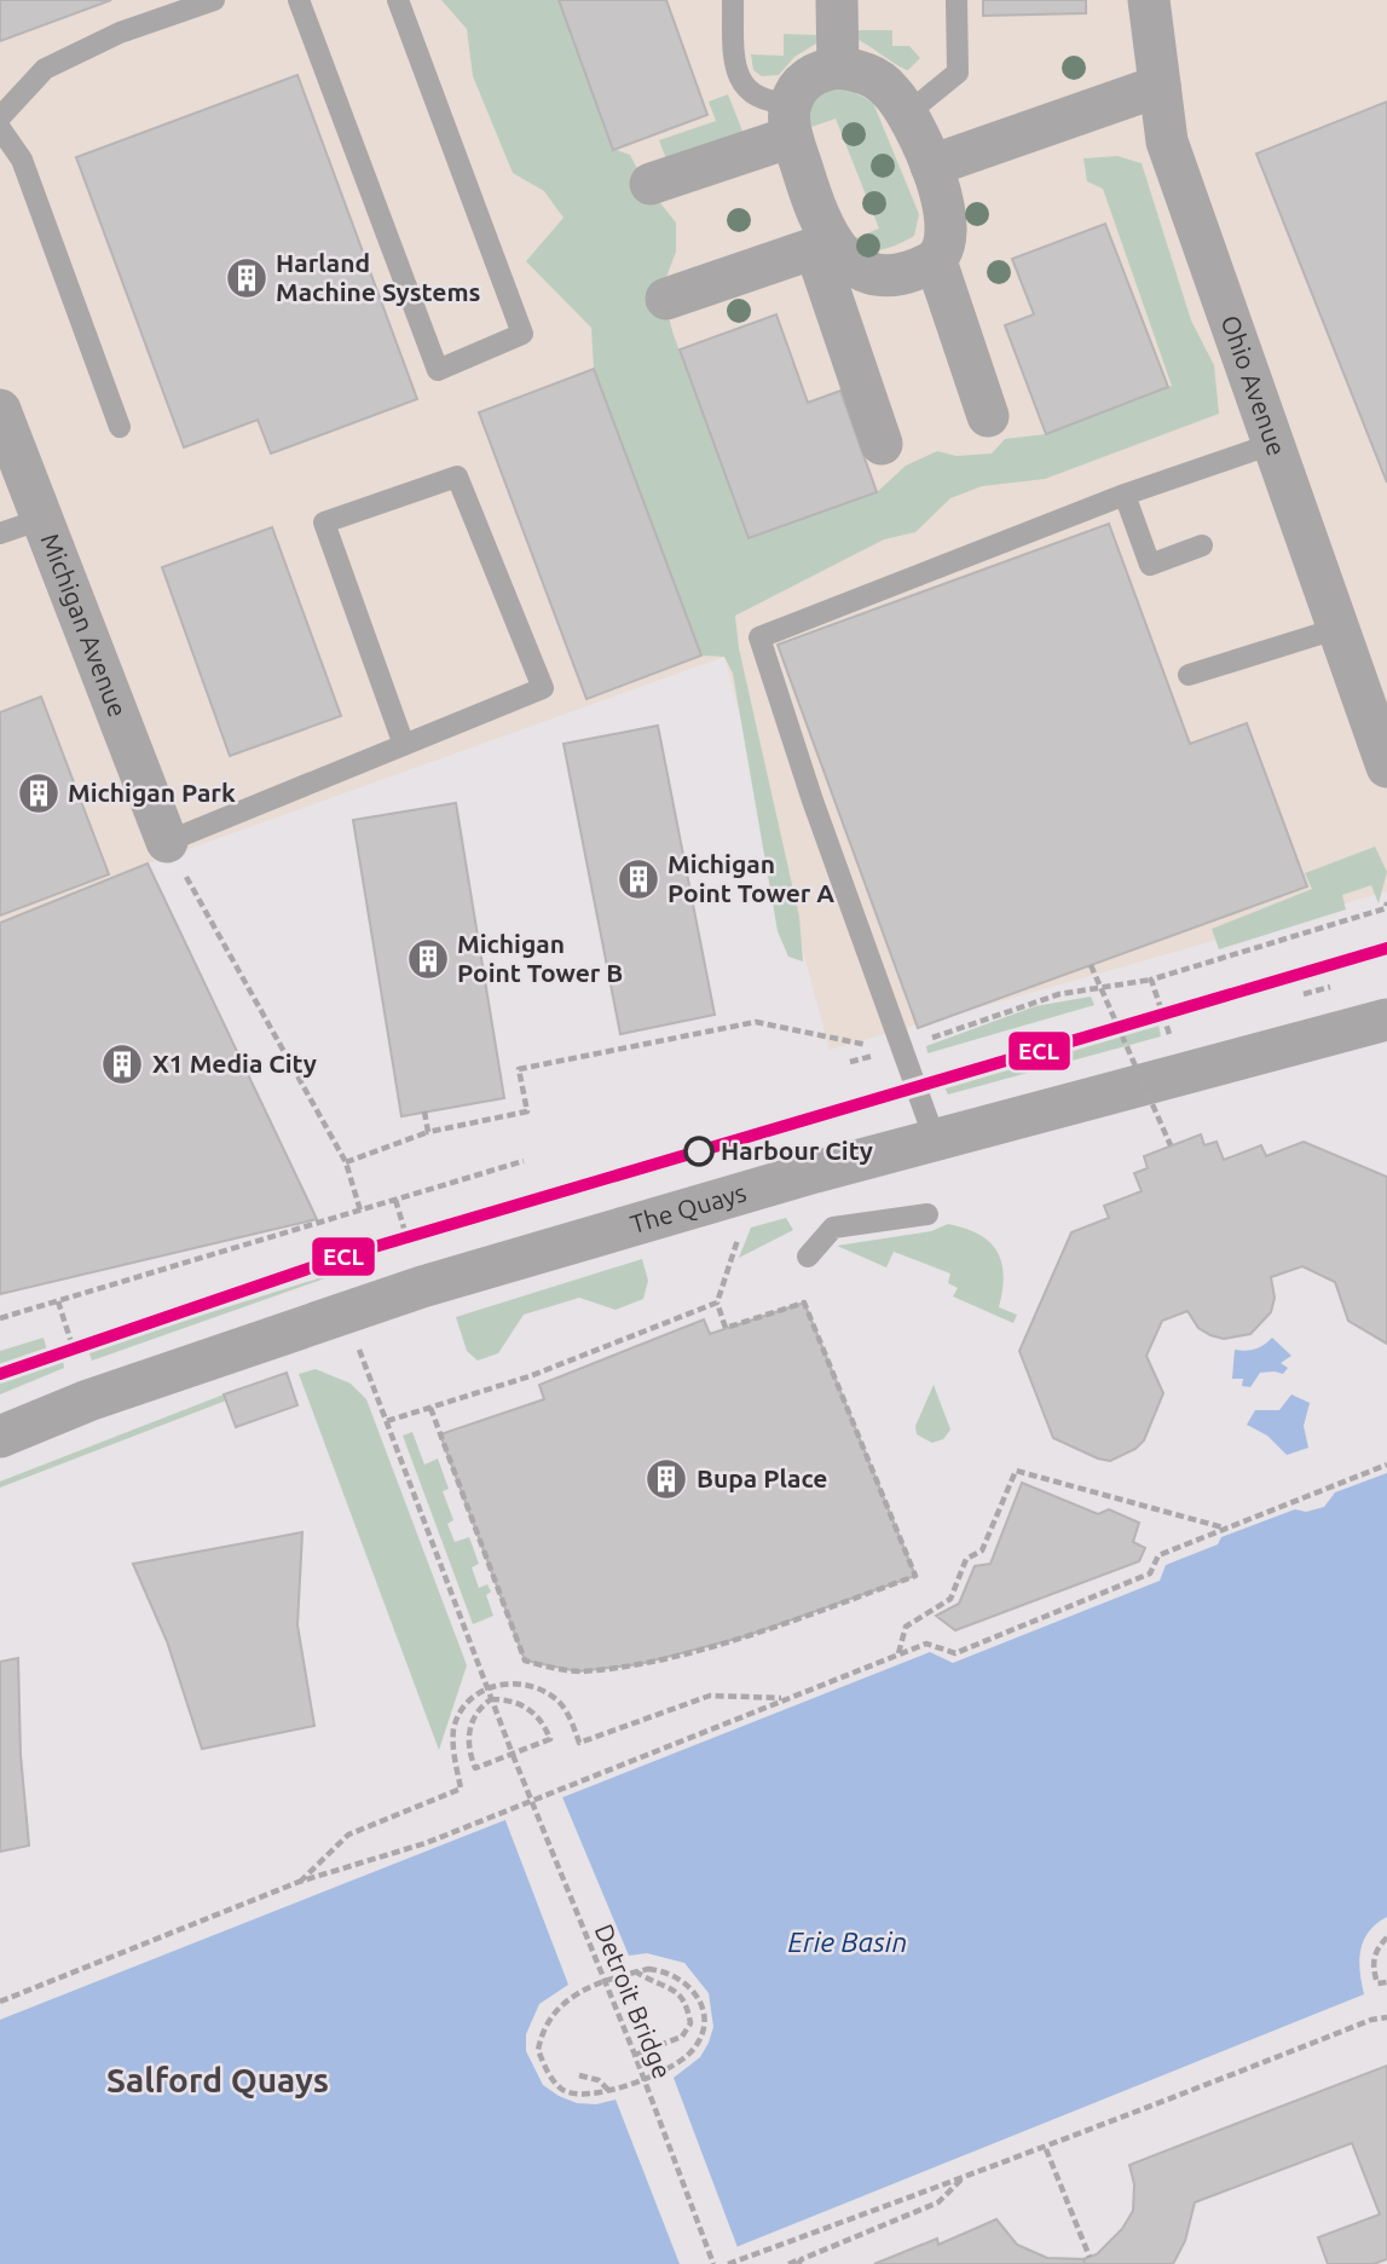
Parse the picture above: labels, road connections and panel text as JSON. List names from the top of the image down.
{
  "streets": {
    "street": ["Ohio Avenue", "Michigan Avenue", "The Quays"],
    "path": ["Detroit Bridge"]
  },
  "crossings": [
    ["The Quays", "Detroit Bridge"]
  ],
  "districts": ["Salford Quays"],
  "water": ["Erie Basin"],
  "places": {
    "building": [
      "Harland Machine Systems",
      "Michigan Park",
      "Michigan Point Tower A",
      "Michigan Point Tower B",
      "X1 Media City",
      "Bupa Place"
    ],
    "other": ["Harbour City"]
  },
  "lines": ["transit line ECL"]
}
